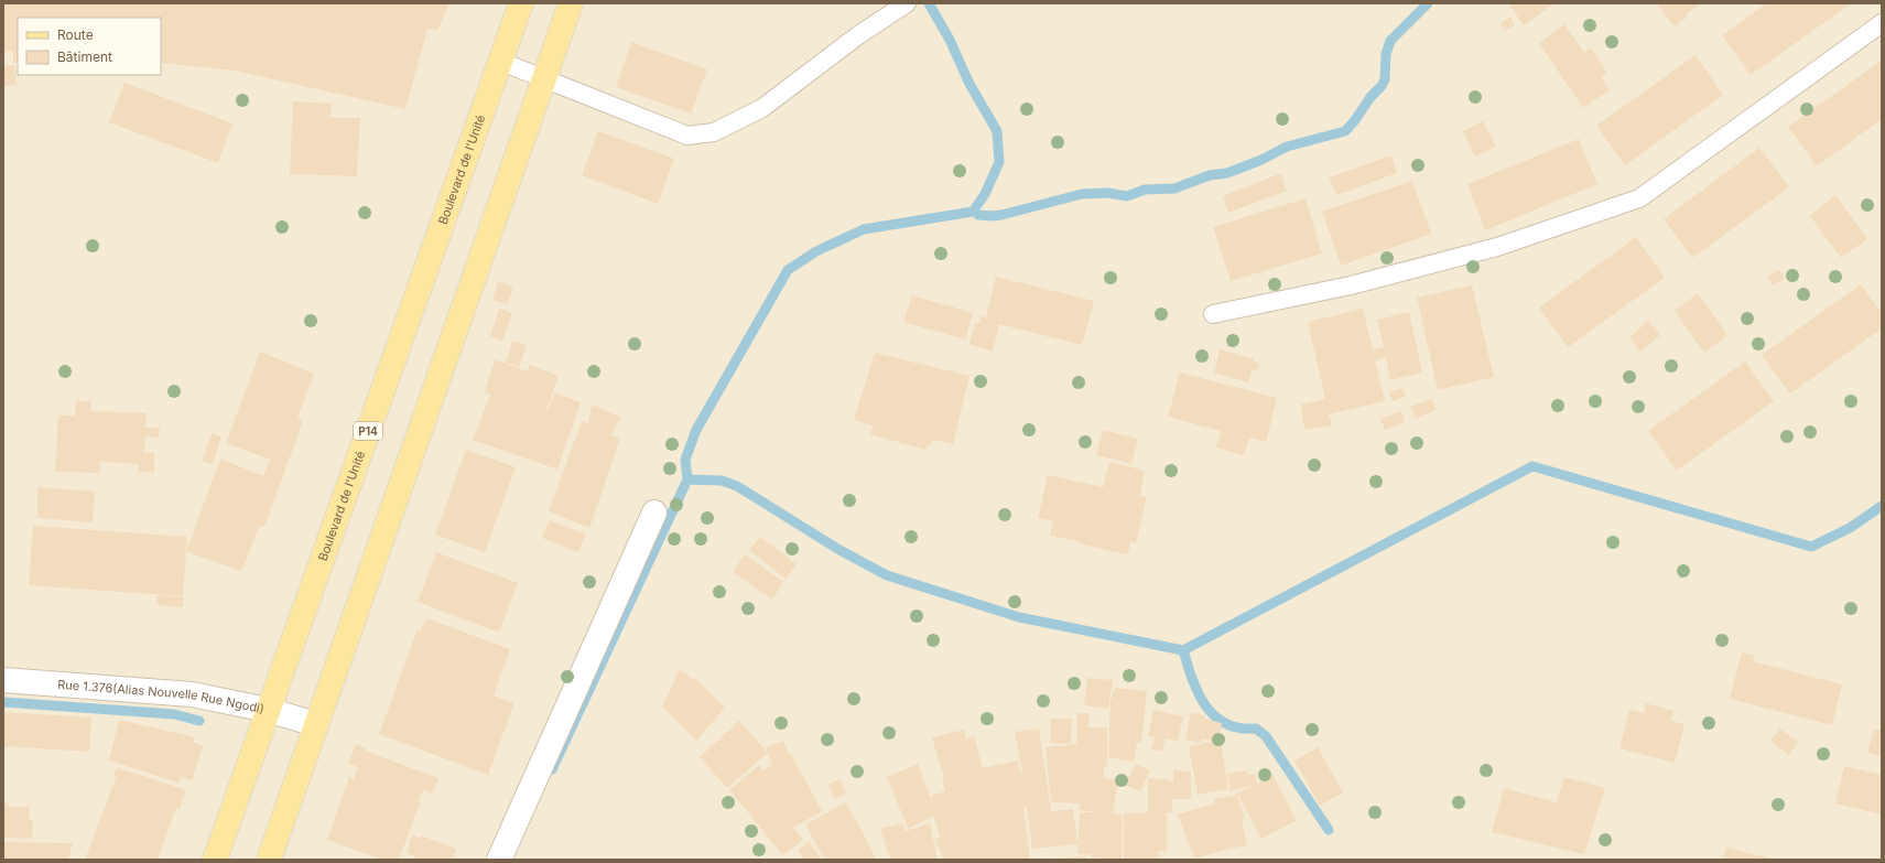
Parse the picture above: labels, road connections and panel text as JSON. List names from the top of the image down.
{
  "streets": {
    "main road": ["Boulevard de l'Unité", "P14"],
    "street": ["Rue 1.376(Alias Nouvelle Rue Ngodi)"]
  },
  "crossings": [
    ["Boulevard de l'Unité", "Rue 1.376(Alias Nouvelle Rue Ngodi)"]
  ],
  "legend": ["Route", "Bâtiment"]
}
